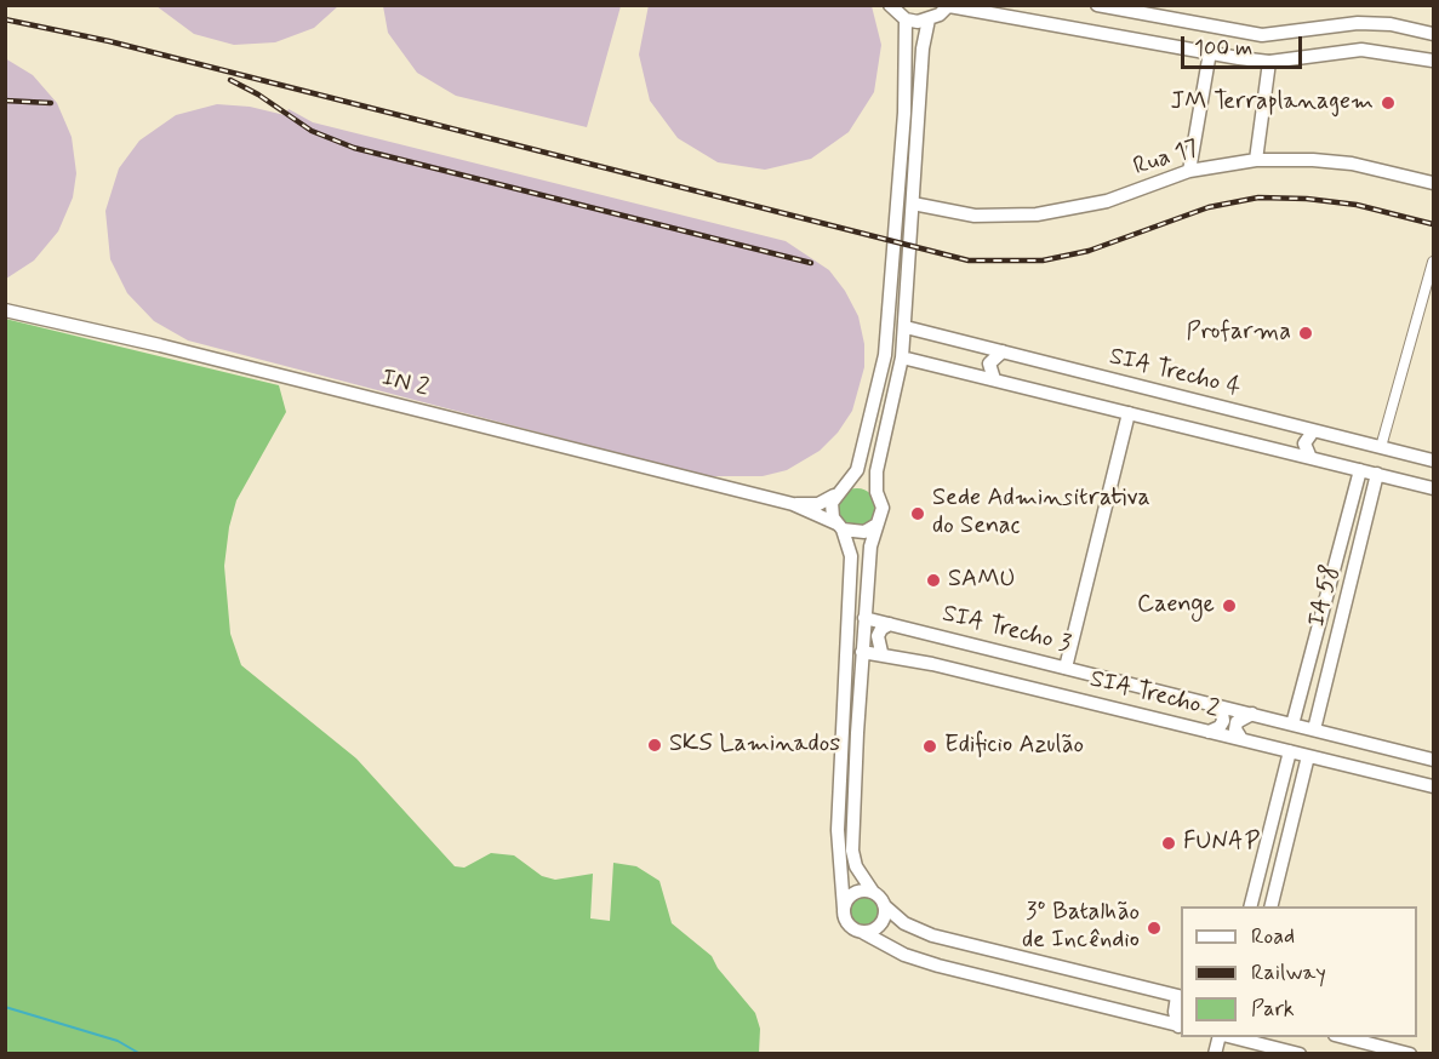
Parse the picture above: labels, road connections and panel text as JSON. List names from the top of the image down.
{
  "streets": {
    "main road": [
      "Rua 17",
      "SIA Trecho 4",
      "IN 2",
      "IA 58",
      "SIA Trecho 3",
      "SIA Trecho 2"
    ]
  },
  "crossings": [
    ["IA 58", "SIA Trecho 3"]
  ],
  "places": [
    "JM Terraplanagem",
    "Profarma",
    "Sede Adminsitrativa do Senac",
    "SAMU",
    "Caenge",
    "SKS Laminados",
    "Edificio Azulão",
    "FUNAP",
    "3º Batalhão de Incêndio"
  ],
  "legend": ["Road", "Railway", "Park"],
  "scale_bar": "100 m"
}
